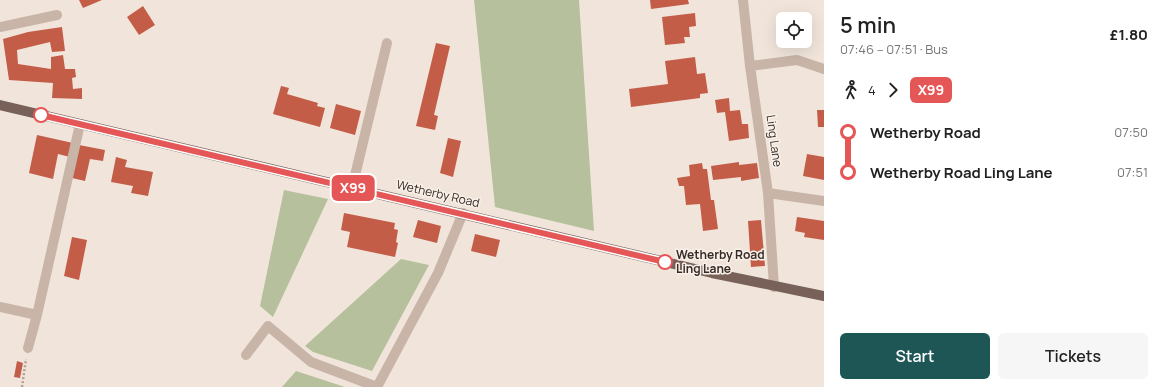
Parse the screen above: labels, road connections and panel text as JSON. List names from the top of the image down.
{
  "streets": {
    "main road": ["Wetherby Road"],
    "street": ["Ling Lane"]
  },
  "crossings": [
    ["Ling Lane", "Wetherby Road"]
  ],
  "places": ["Wetherby Road Ling Lane"],
  "lines": ["bus line X99"],
  "page": {
    "on_map": "X99",
    "heading": ["5 min", "07:46 – 07:51 · Bus", "£1.80"],
    "legs": ["4", "X99"],
    "list": [
      {
        "name": "Wetherby Road",
        "value": "07:50"
      },
      {
        "name": "Wetherby Road Ling Lane",
        "value": "07:51"
      }
    ],
    "buttons": ["Start", "Tickets"]
  }
}
